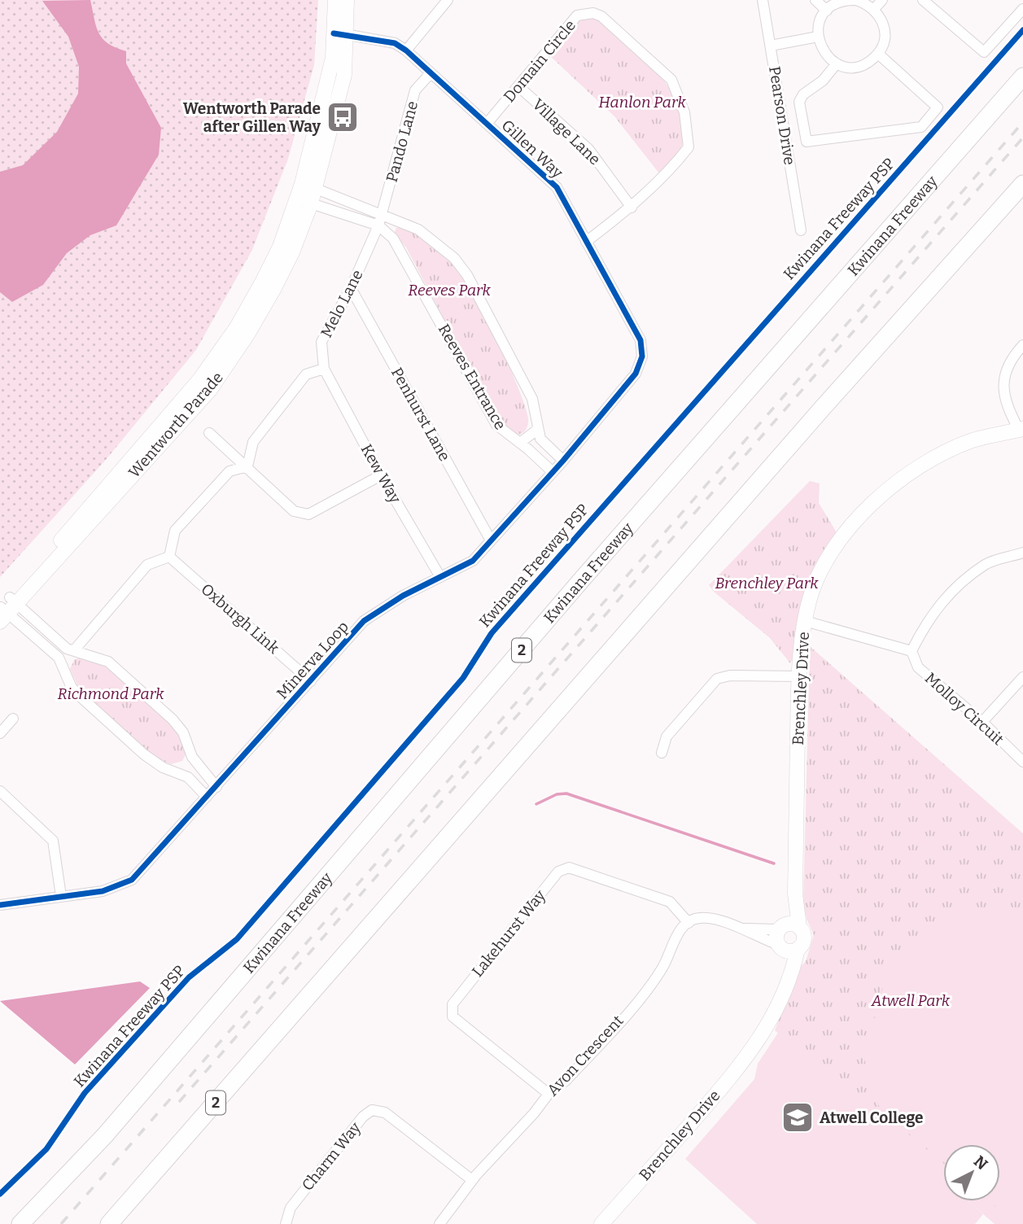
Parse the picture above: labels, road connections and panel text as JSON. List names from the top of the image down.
{
  "streets": {
    "highway": ["Kwinana Freeway", "2"],
    "street": [
      "Domain Circle",
      "Pearson Drive",
      "Village Lane",
      "Pando Lane",
      "Gillen Way",
      "Melo Lane",
      "Reeves Entrance",
      "Penhurst Lane",
      "Wentworth Parade",
      "Kew Way",
      "Oxburgh Link",
      "Minerva Loop",
      "Brenchley Drive",
      "Molloy Circuit",
      "Lakehurst Way",
      "Avon Crescent",
      "Charm Way"
    ],
    "cycle path": ["Kwinana Freeway PSP"]
  },
  "crossings": [
    ["Domain Circle", "Village Lane"],
    ["Domain Circle", "Gillen Way"],
    ["Pando Lane", "Gillen Way"],
    ["Pando Lane", "Melo Lane"],
    ["Pando Lane", "Reeves Entrance"],
    ["Gillen Way", "Wentworth Parade"],
    ["Gillen Way", "Minerva Loop"],
    ["Melo Lane", "Reeves Entrance"],
    ["Melo Lane", "Penhurst Lane"],
    ["Melo Lane", "Kew Way"],
    ["Reeves Entrance", "Wentworth Parade"],
    ["Reeves Entrance", "Minerva Loop"],
    ["Penhurst Lane", "Minerva Loop"],
    ["Kew Way", "Minerva Loop"],
    ["Oxburgh Link", "Minerva Loop"],
    ["Lakehurst Way", "Avon Crescent"],
    ["Avon Crescent", "Charm Way"]
  ],
  "parks": [
    "Hanlon Park",
    "Reeves Park",
    "Brenchley Park",
    "Richmond Park",
    "Atwell Park"
  ],
  "places": {
    "bus stop": ["Wentworth Parade after Gillen Way"],
    "school or university": ["Atwell College"]
  },
  "north": "top right"
}
